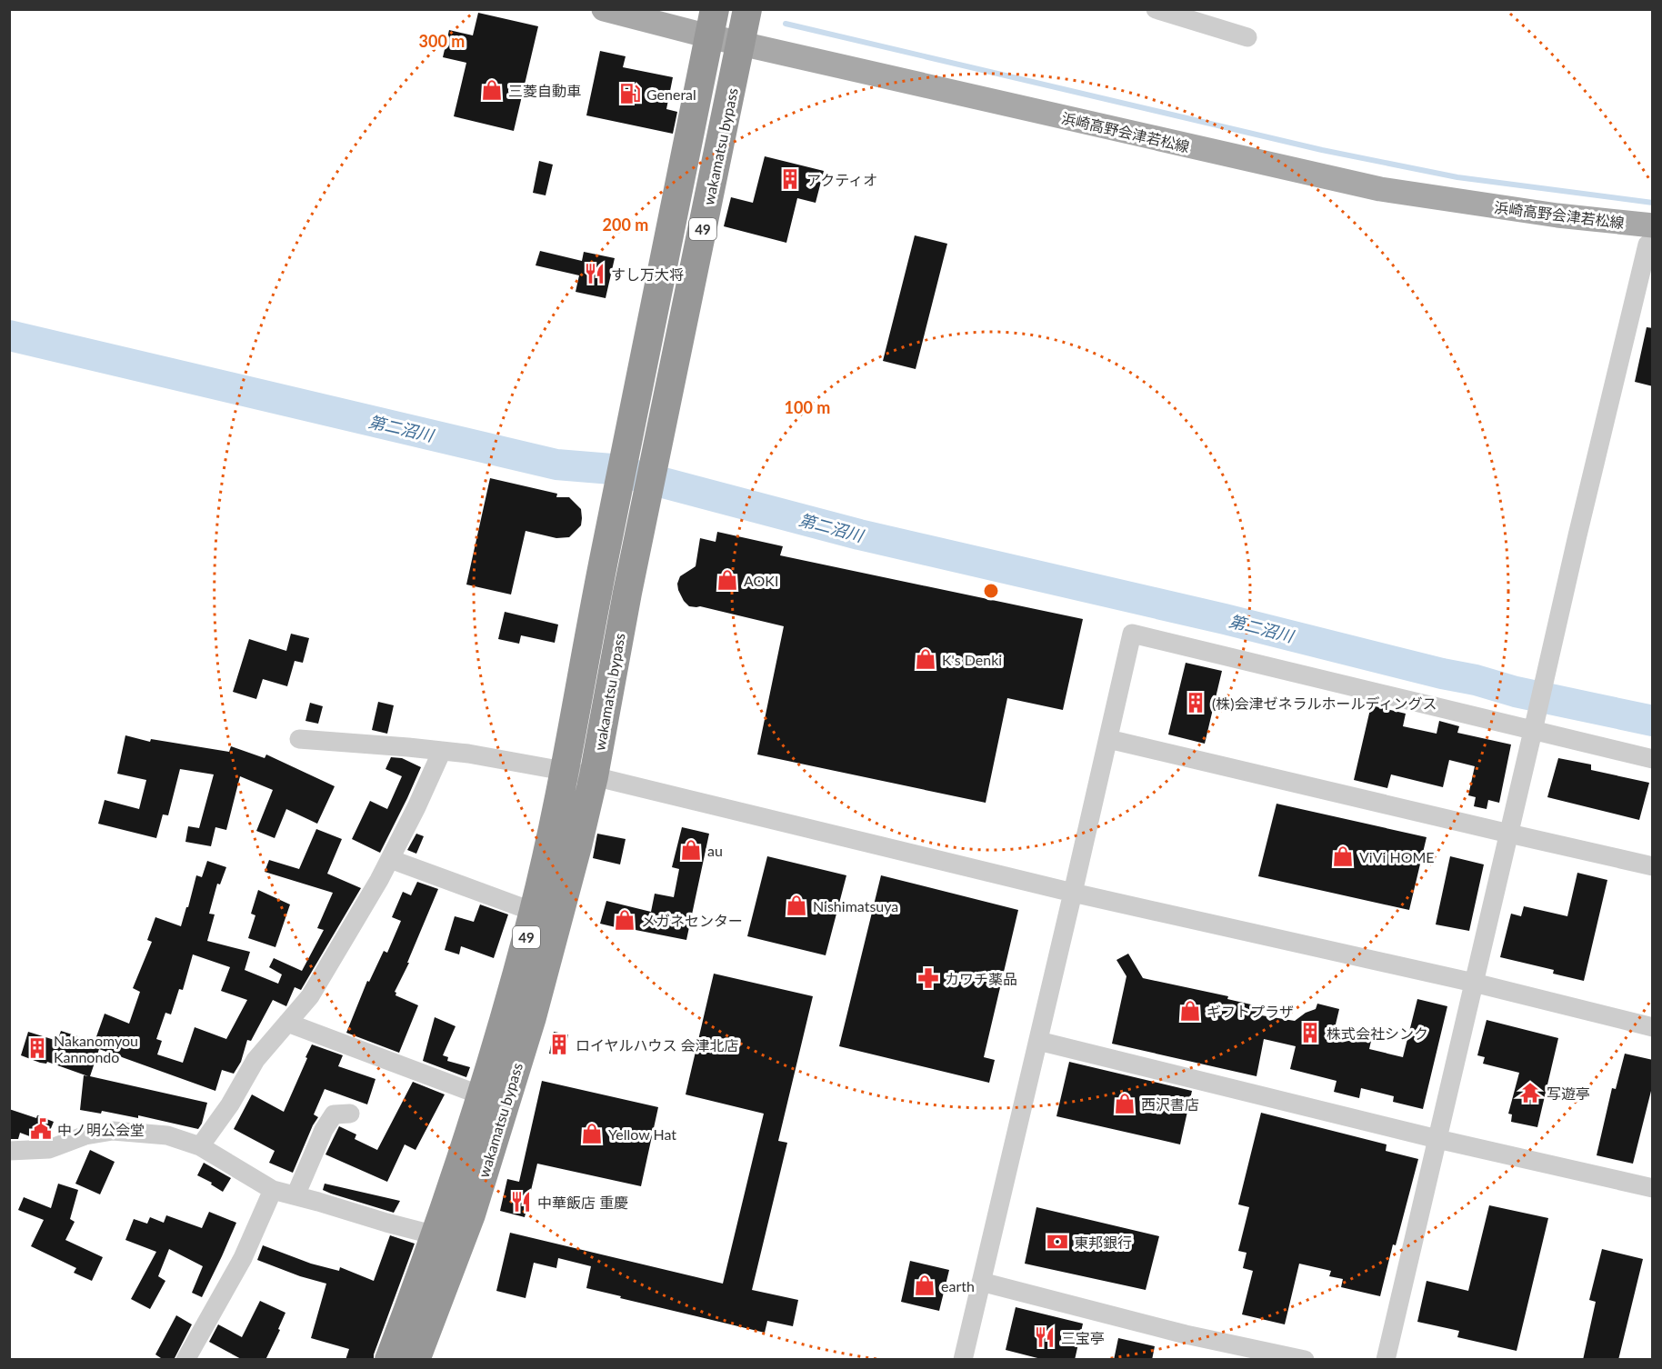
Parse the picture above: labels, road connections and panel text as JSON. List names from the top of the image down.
{
  "streets": {
    "highway": ["wakamatsu bypass", "49"],
    "main road": ["浜崎高野会津若松線"]
  },
  "crossings": [
    ["浜崎高野会津若松線", "wakamatsu bypass"]
  ],
  "water": ["第二沼川"],
  "places": {
    "shop": [
      "三菱自動車",
      "AOKI",
      "K's Denki",
      "au",
      "ViVi HOME",
      "Nishimatsuya",
      "メガネセンター",
      "ギフトプラザ",
      "西沢書店",
      "Yellow Hat",
      "earth"
    ],
    "fuel station": ["General"],
    "building": [
      "アクティオ",
      "(株)会津ゼネラルホールディングス",
      "株式会社シンク",
      "ロイヤルハウス 会津北店",
      "Nakanomyou Kannondo"
    ],
    "restaurant": ["すし万大将", "中華飯店 重慶", "三宝亭"],
    "pharmacy": ["カワチ薬品"],
    "temple": ["写遊亭"],
    "public building": ["中ノ明公会堂"],
    "bank": ["東邦銀行"]
  },
  "rings": ["300 m", "200 m", "100 m"]
}
